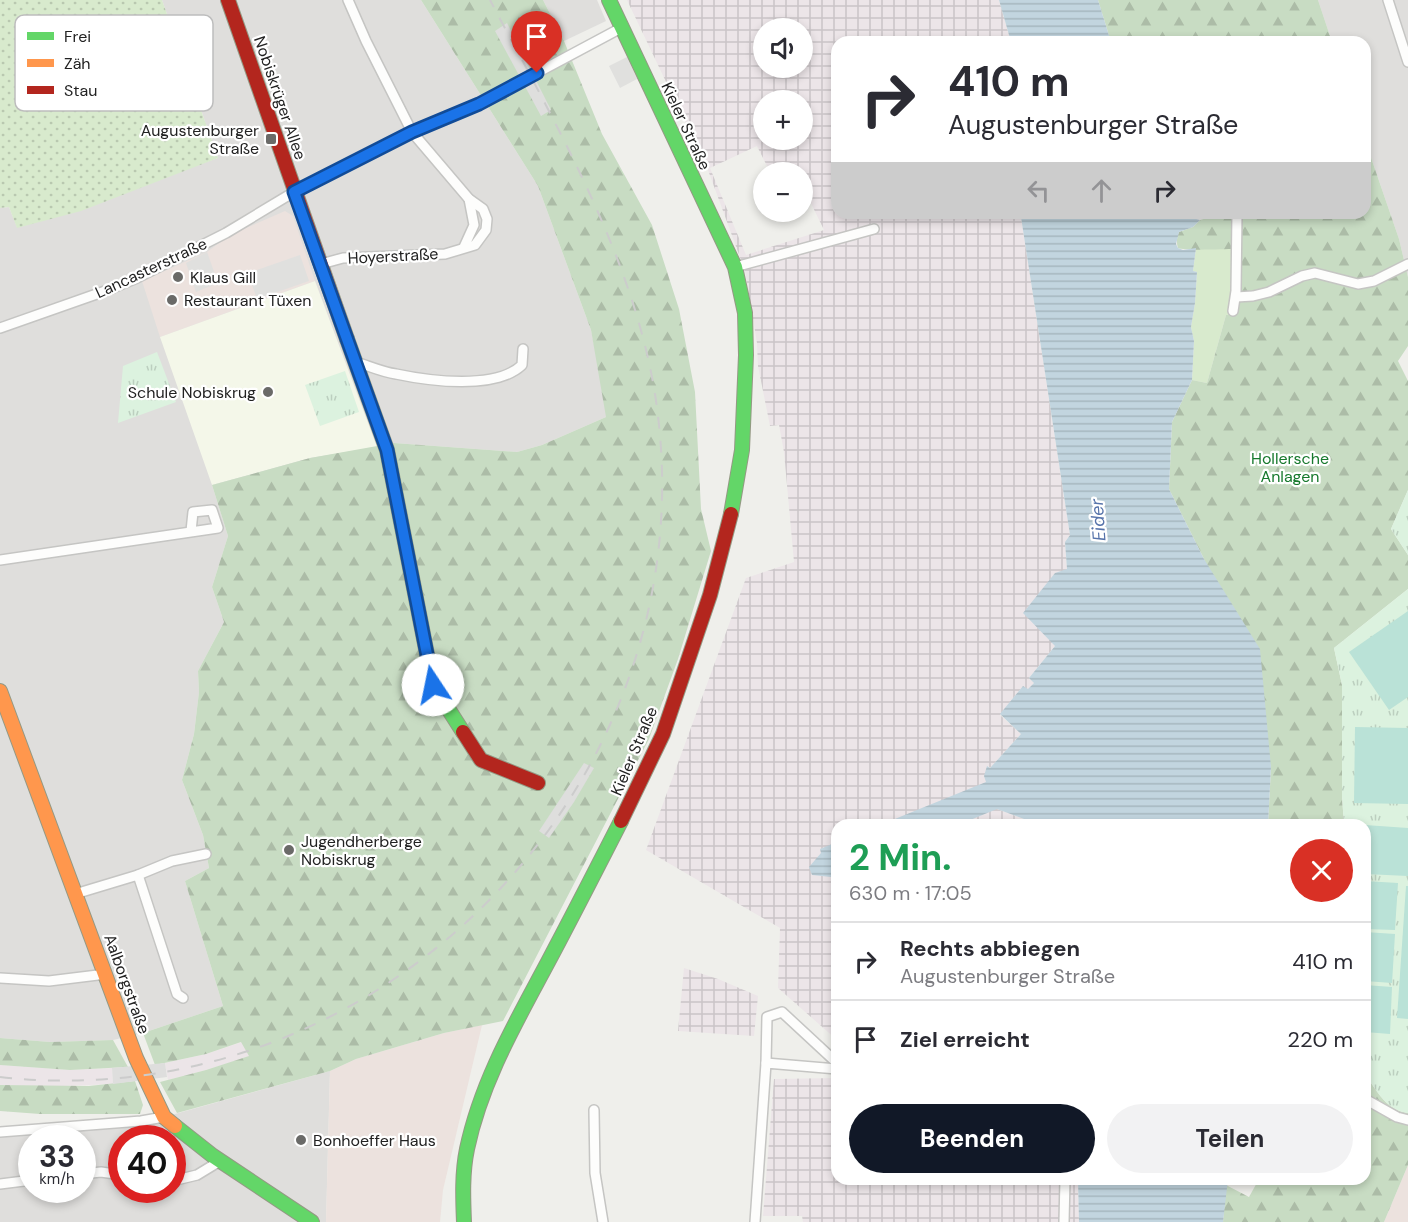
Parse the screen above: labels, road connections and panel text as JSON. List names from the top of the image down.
{
  "streets": {
    "street": [
      "Nobiskrüger Allee",
      "Kieler Straße",
      "Hoyerstraße",
      "Lancasterstraße",
      "Aalborgstraße"
    ]
  },
  "crossings": [
    ["Nobiskrüger Allee", "Hoyerstraße"],
    ["Nobiskrüger Allee", "Lancasterstraße"]
  ],
  "water": ["Eider"],
  "parks": ["Hollersche Anlagen"],
  "places": {
    "transit": ["Augustenburger Straße"],
    "other": [
      "Klaus Gill",
      "Restaurant Tüxen",
      "Schule Nobiskrug",
      "Jugendherberge Nobiskrug",
      "Bonhoeffer Haus"
    ]
  },
  "legend": ["Frei", "Zäh", "Stau"],
  "page": {
    "map_buttons": ["+", "−"],
    "turn": ["410 m", "Augustenburger Straße"],
    "heading": ["2 Min.", "630 m · 17:05"],
    "list": [
      {
        "name": "Rechts abbiegen",
        "note": "Augustenburger Straße",
        "value": "410 m"
      },
      {
        "name": "Ziel erreicht",
        "value": "220 m"
      }
    ],
    "buttons": ["Beenden", "Teilen"],
    "speed": "33 km/h",
    "limit": "40"
  }
}
